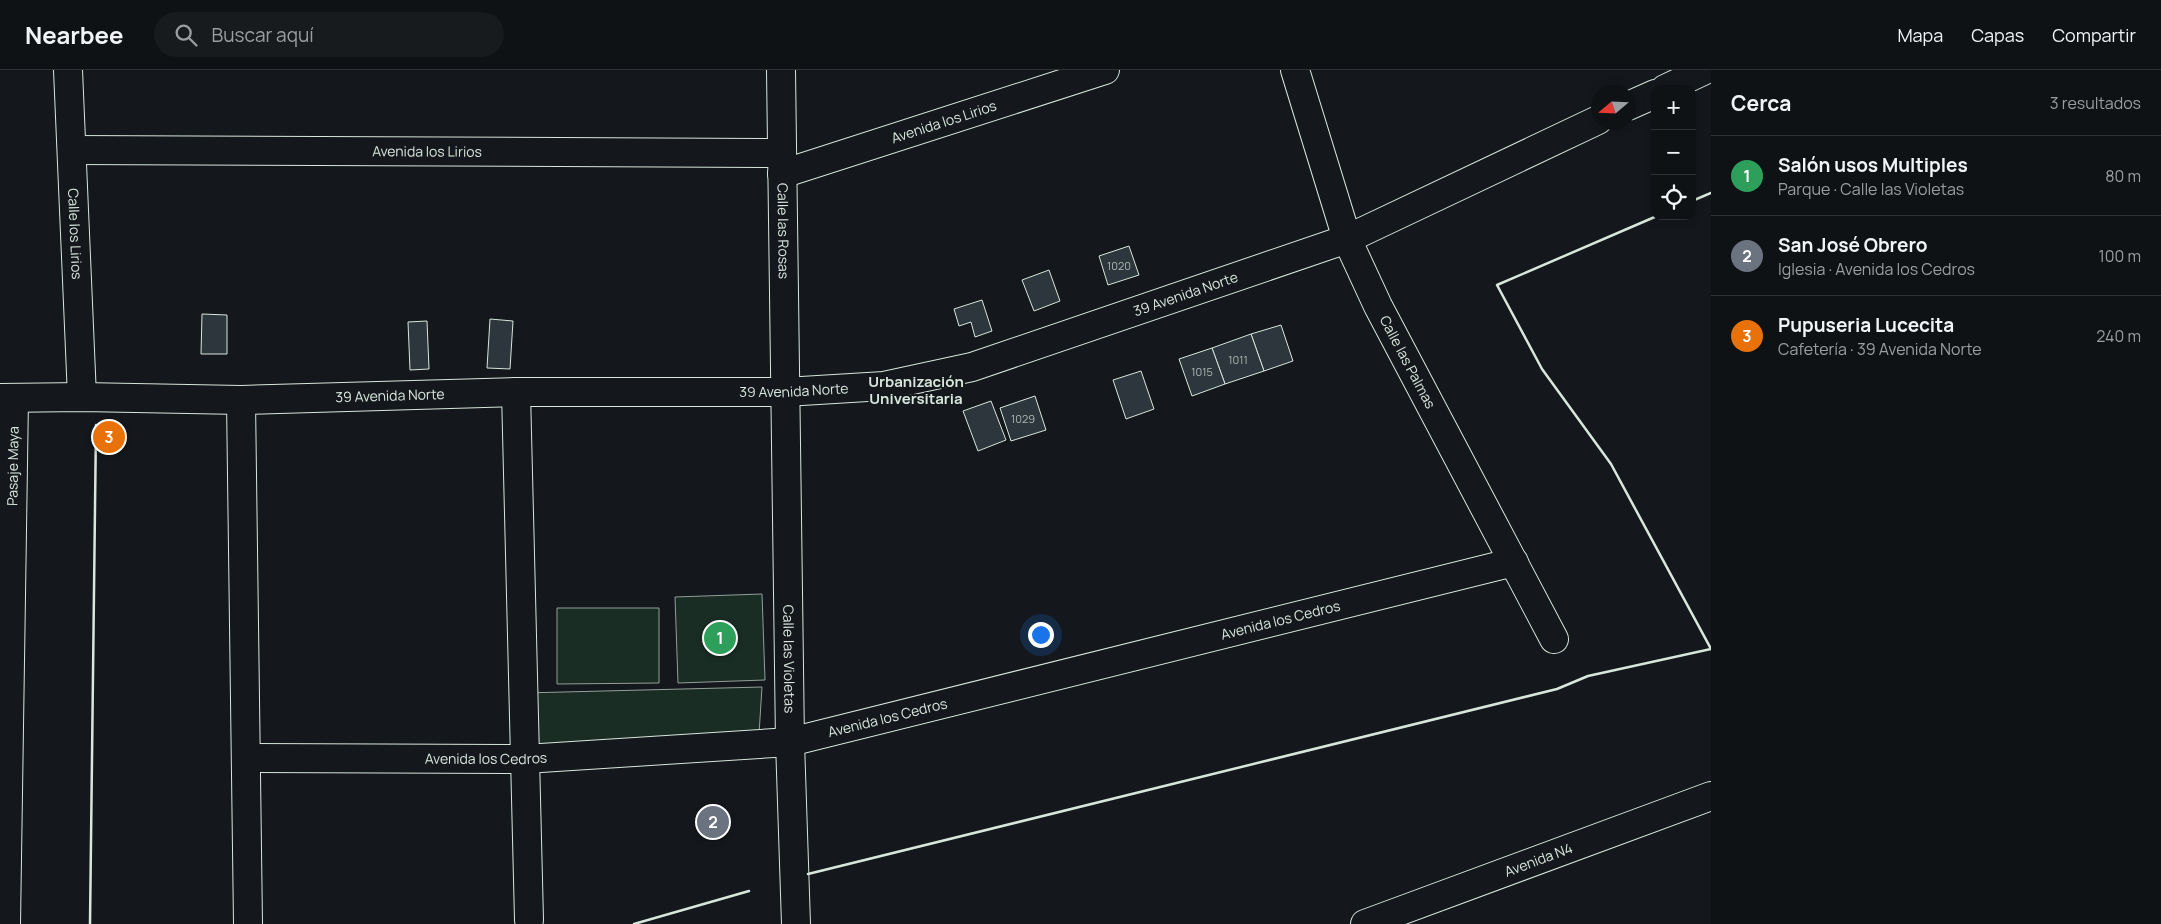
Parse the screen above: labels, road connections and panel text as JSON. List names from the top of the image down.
{
  "streets": {
    "street": [
      "Avenida los Lirios",
      "Calle las Rosas",
      "Calle los Lirios",
      "39 Avenida Norte",
      "Calle las Palmas",
      "Pasaje Maya",
      "Avenida los Cedros",
      "Calle las Violetas",
      "Avenida N4"
    ]
  },
  "crossings": [
    ["Avenida los Lirios", "Calle las Rosas"],
    ["Avenida los Lirios", "Calle los Lirios"],
    ["Calle las Rosas", "39 Avenida Norte"],
    ["Calle las Rosas", "Calle las Violetas"],
    ["Calle los Lirios", "39 Avenida Norte"],
    ["39 Avenida Norte", "Calle las Palmas"],
    ["39 Avenida Norte", "Pasaje Maya"],
    ["39 Avenida Norte", "Calle las Violetas"],
    ["Calle las Palmas", "Avenida los Cedros"],
    ["Avenida los Cedros", "Calle las Violetas"]
  ],
  "districts": ["Urbanización Universitaria"],
  "house_numbers": [
    "1020",
    "1011",
    "1015",
    "1029"
  ],
  "north": "left",
  "page": {
    "header": "Nearbee",
    "search": "Buscar aquí",
    "nav": ["Mapa", "Capas", "Compartir"],
    "heading": ["Cerca", "3 resultados"],
    "map_buttons": ["+", "−"],
    "list": [
      {
        "mark": "1",
        "name": "Salón usos Multiples",
        "note": "Parque · Calle las Violetas",
        "value": "80 m"
      },
      {
        "mark": "2",
        "name": "San José Obrero",
        "note": "Iglesia · Avenida los Cedros",
        "value": "100 m"
      },
      {
        "mark": "3",
        "name": "Pupuseria Lucecita",
        "note": "Cafetería · 39 Avenida Norte",
        "value": "240 m"
      }
    ],
    "pins": ["3", "1", "2"]
  }
}
